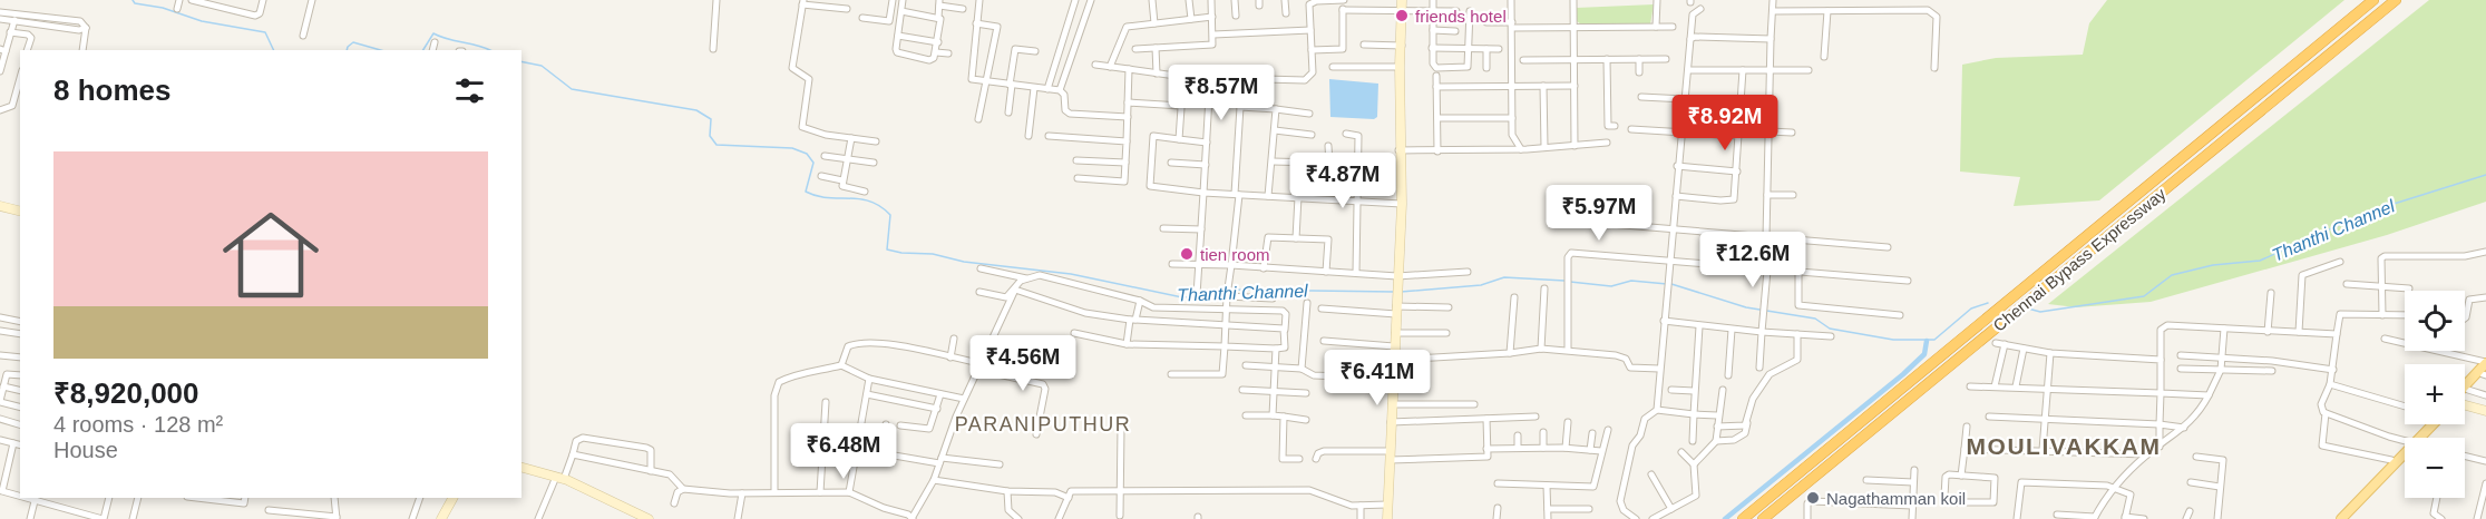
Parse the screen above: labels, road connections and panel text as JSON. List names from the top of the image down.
{
  "streets": {
    "highway": ["Chennai Bypass Expressway"]
  },
  "districts": ["PARANIPUTHUR", "MOULIVAKKAM"],
  "water": ["Thanthi Channel"],
  "places": ["friends hotel", "tien room", "Nagathamman koil"],
  "page": {
    "heading": "8 homes",
    "price": [
      "₹8.57M",
      "₹8.92M",
      "₹4.87M",
      "₹5.97M",
      "₹12.6M",
      "₹4.56M",
      "₹6.41M",
      "₹6.48M"
    ],
    "list": [
      {
        "name": "₹8,920,000",
        "note": "4 rooms · 128 m² · House"
      }
    ],
    "map_buttons": ["+", "−"]
  }
}
